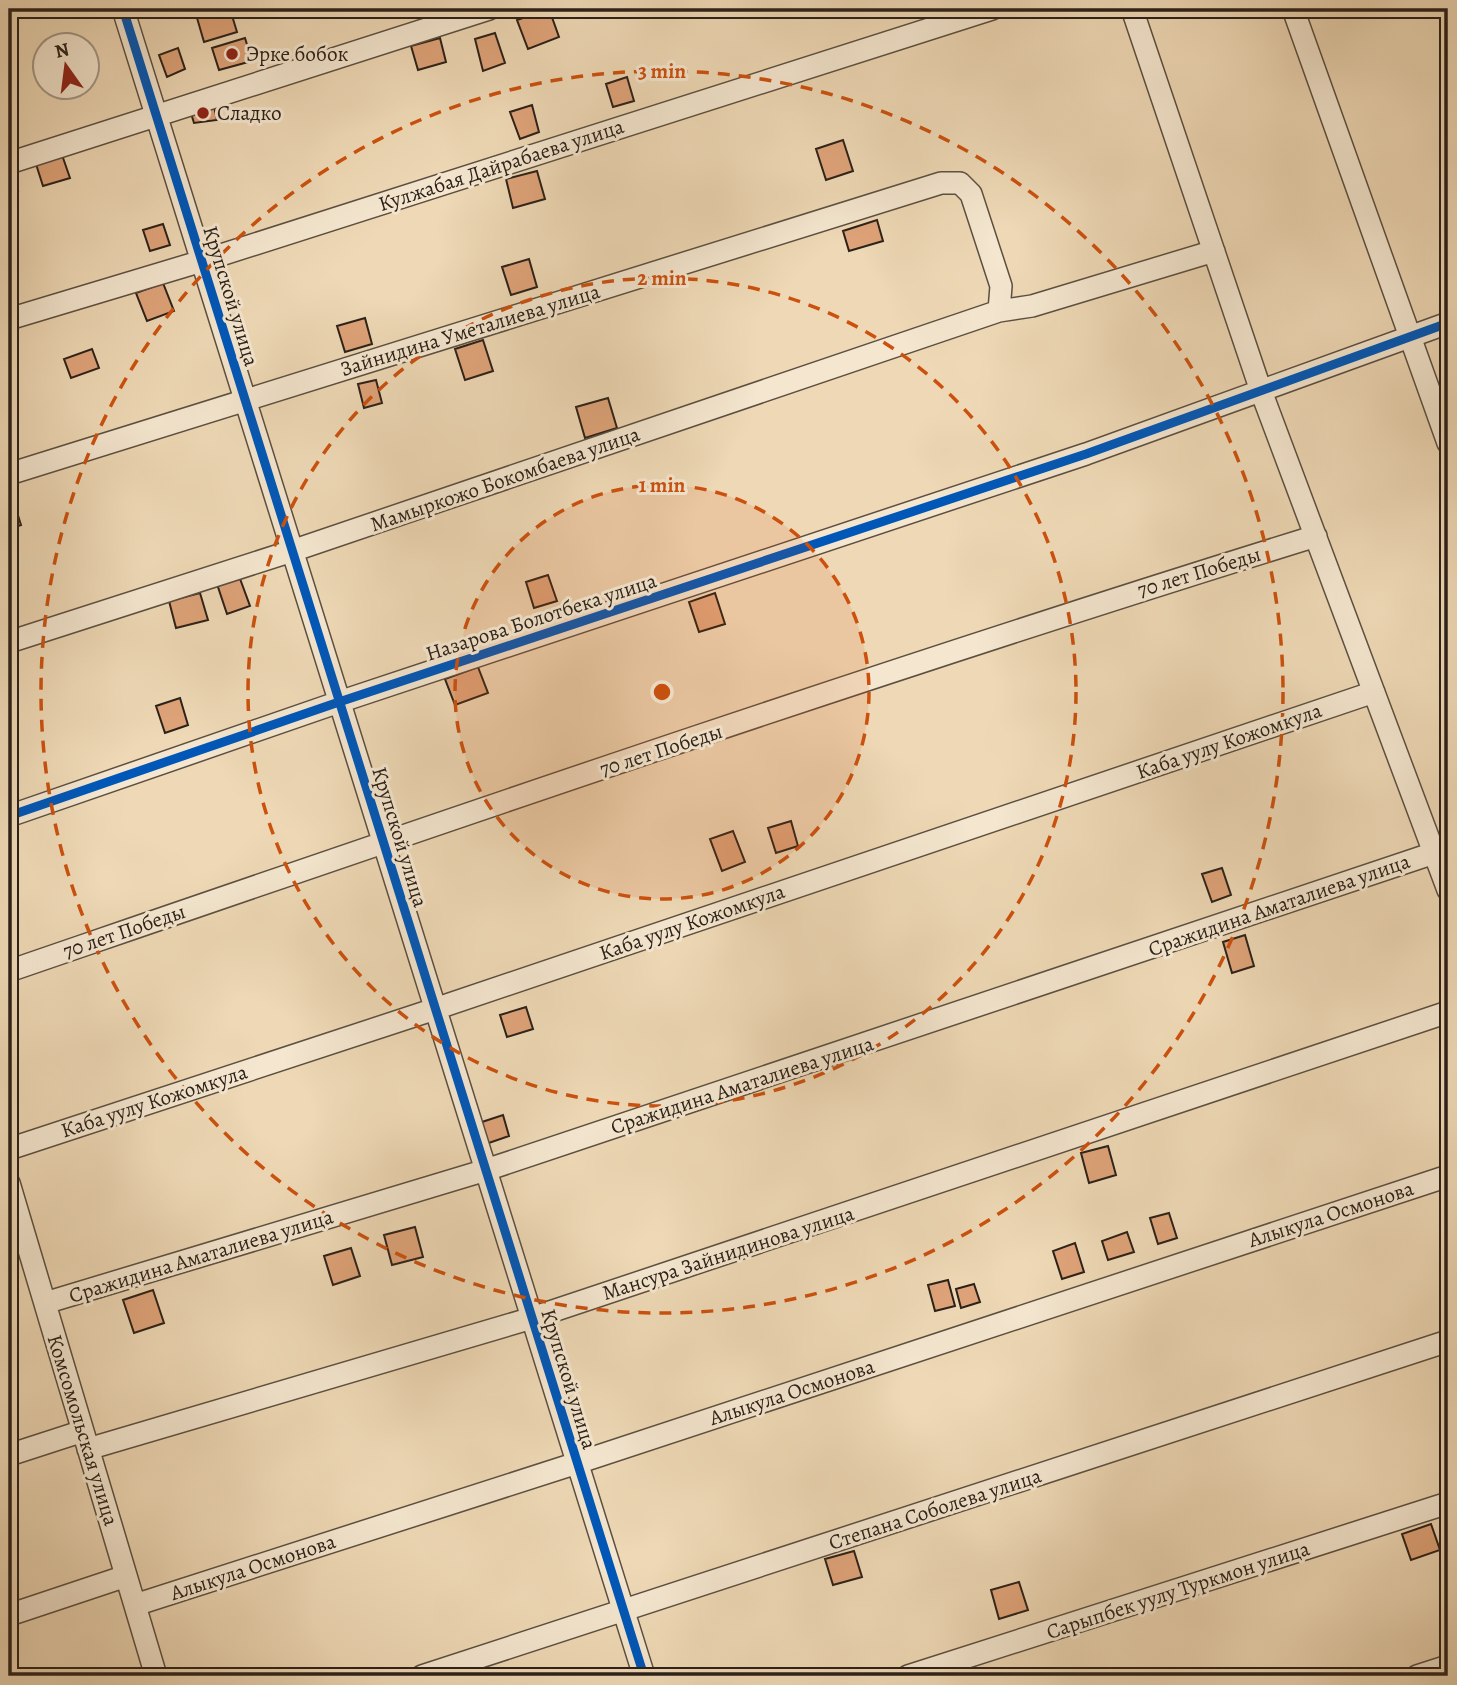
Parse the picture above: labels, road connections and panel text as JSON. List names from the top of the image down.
{
  "streets": {
    "street": [
      "Кулжабая Дайрабаева улица",
      "Крупской улица",
      "Зайнидина Уметалиева улица",
      "Мамыркожо Бокомбаева улица",
      "70 лет Победы",
      "Назарова Болотбека улица",
      "Каба уулу Кожомкула",
      "Сражидина Аматалиева улица",
      "Алыкула Осмонова",
      "Мансура Зайнидинова улица",
      "Комсомольская улица",
      "Степана Соболева улица",
      "Сарыпбек уулу Туркмон улица"
    ]
  },
  "crossings": [
    ["Кулжабая Дайрабаева улица", "Крупской улица"],
    ["Крупской улица", "Зайнидина Уметалиева улица"],
    ["Крупской улица", "Мамыркожо Бокомбаева улица"],
    ["Крупской улица", "70 лет Победы"],
    ["Крупской улица", "Назарова Болотбека улица"],
    ["Крупской улица", "Каба уулу Кожомкула"],
    ["Крупской улица", "Сражидина Аматалиева улица"],
    ["Крупской улица", "Алыкула Осмонова"],
    ["Крупской улица", "Мансура Зайнидинова улица"],
    ["Крупской улица", "Степана Соболева улица"],
    ["Зайнидина Уметалиева улица", "Мамыркожо Бокомбаева улица"],
    ["Сражидина Аматалиева улица", "Комсомольская улица"],
    ["Алыкула Осмонова", "Комсомольская улица"],
    ["Мансура Зайнидинова улица", "Комсомольская улица"]
  ],
  "places": ["Эрке бобок", "Сладко"],
  "north": "top",
  "rings": ["3 min", "2 min", "1 min"]
}
